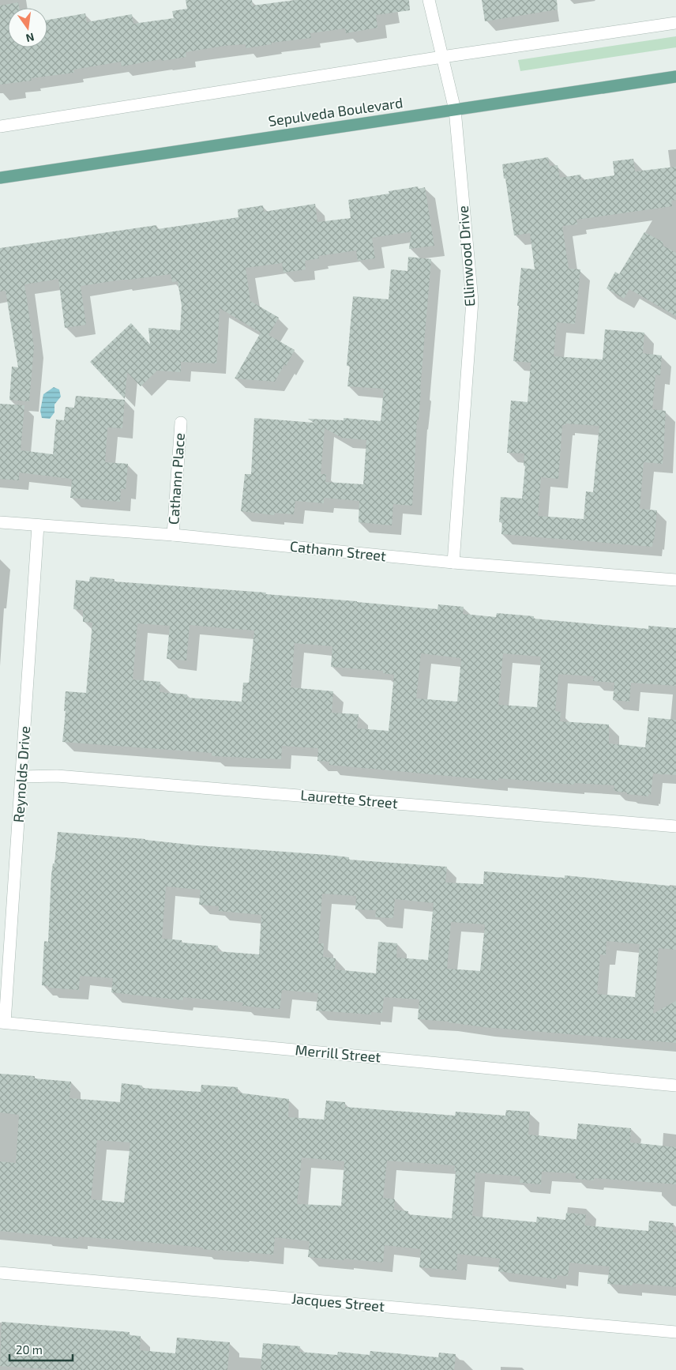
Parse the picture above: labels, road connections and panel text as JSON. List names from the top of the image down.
{
  "streets": {
    "main road": ["Sepulveda Boulevard"],
    "street": [
      "Ellinwood Drive",
      "Cathann Place",
      "Cathann Street",
      "Reynolds Drive",
      "Laurette Street",
      "Merrill Street",
      "Jacques Street"
    ]
  },
  "crossings": [
    ["Sepulveda Boulevard", "Ellinwood Drive"],
    ["Ellinwood Drive", "Cathann Street"],
    ["Cathann Place", "Cathann Street"],
    ["Cathann Street", "Reynolds Drive"],
    ["Reynolds Drive", "Laurette Street"],
    ["Reynolds Drive", "Merrill Street"]
  ],
  "scale_bar": "20 m",
  "north": "bottom"
}
